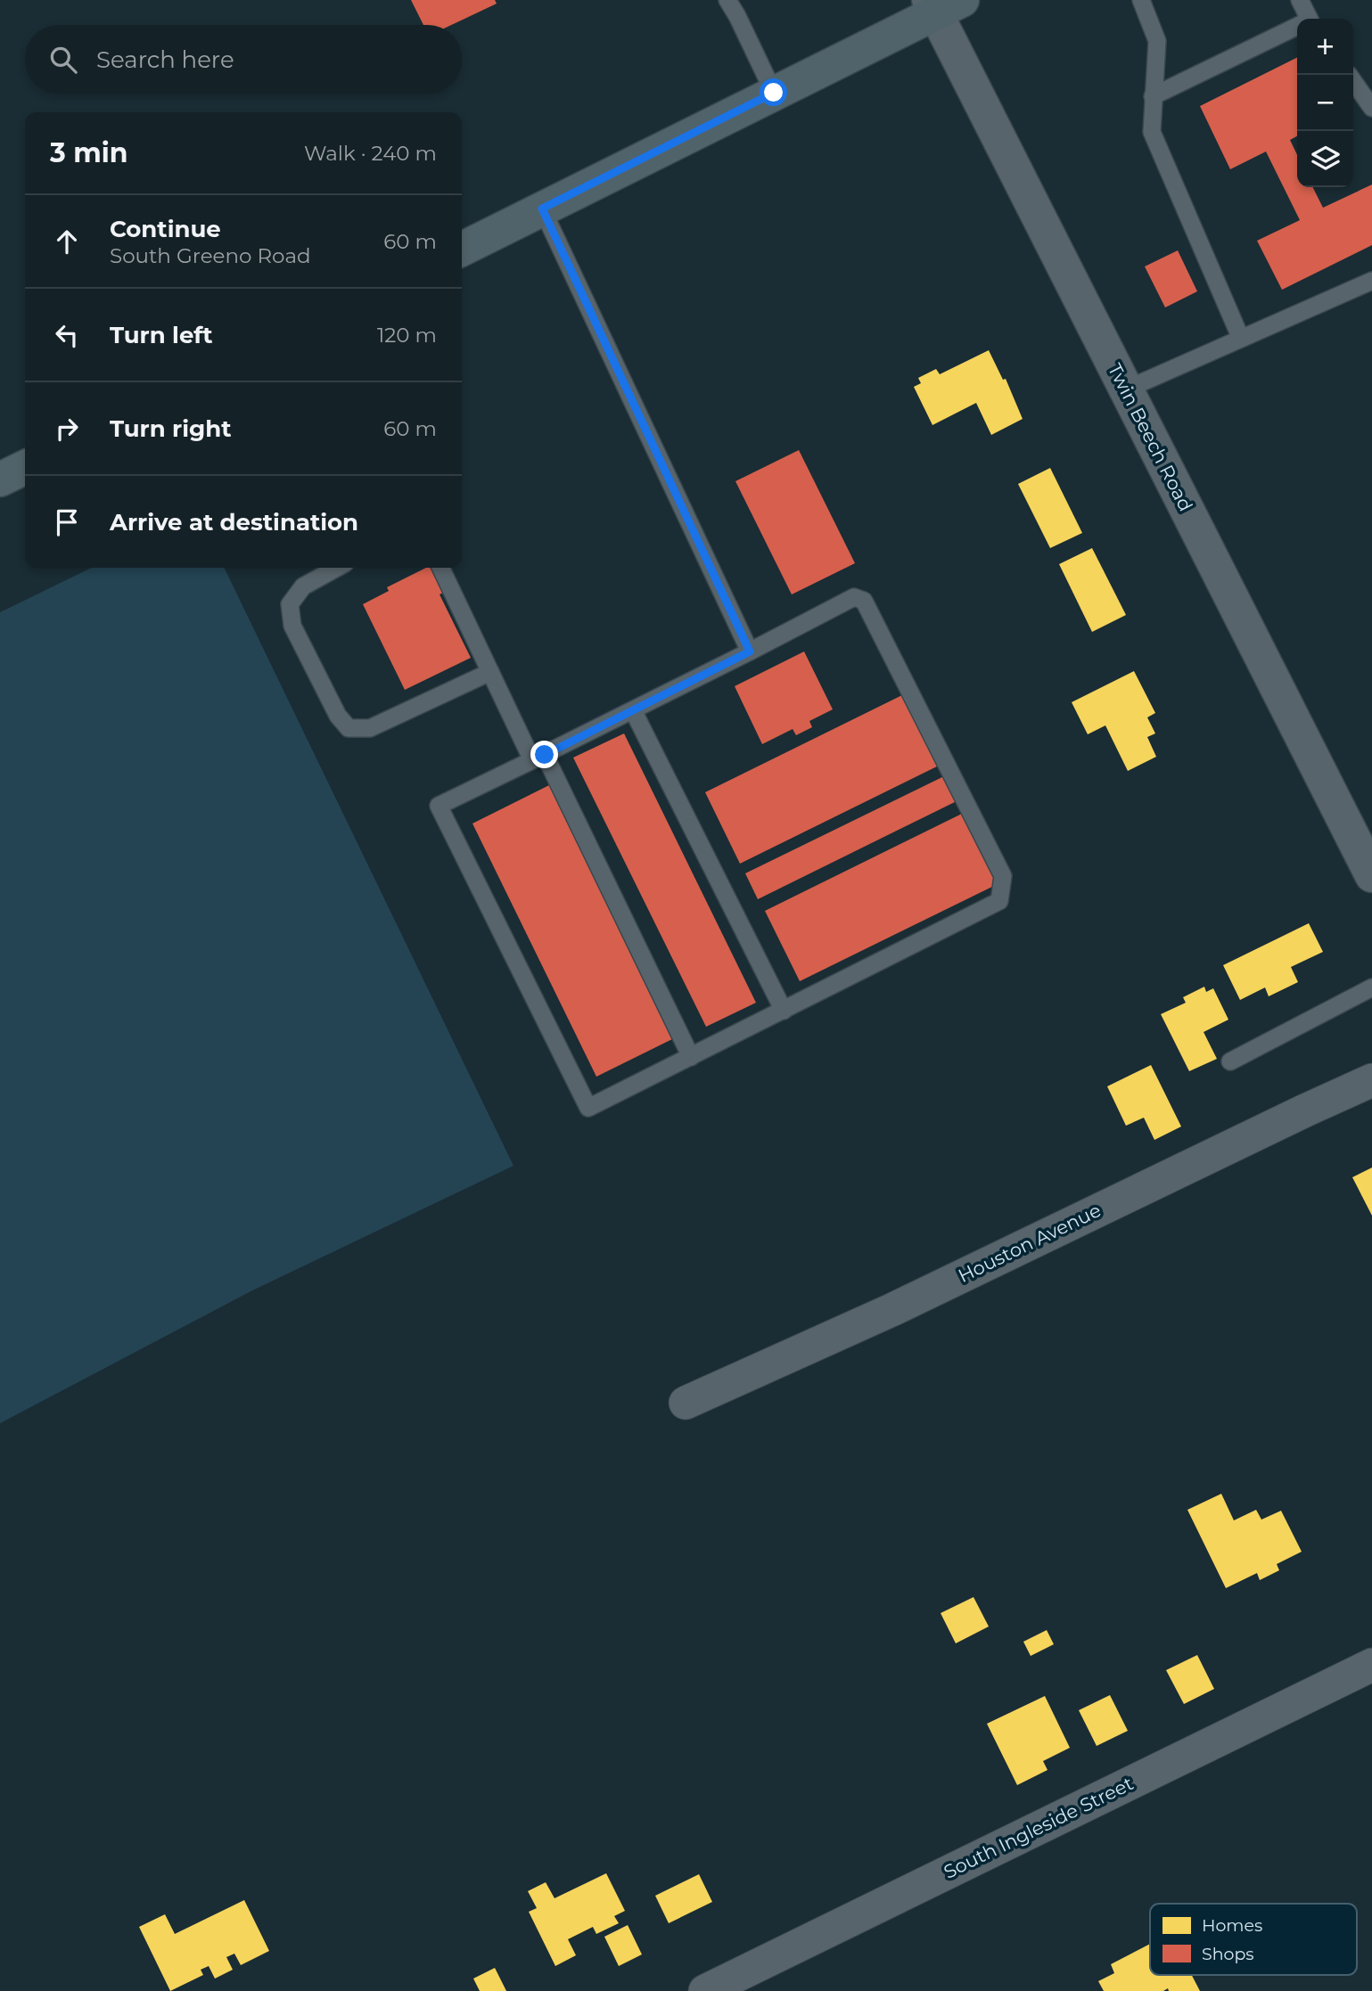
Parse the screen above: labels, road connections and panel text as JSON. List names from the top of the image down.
{
  "streets": {
    "street": ["Twin Beech Road", "Houston Avenue", "South Ingleside Street"]
  },
  "legend": ["Homes", "Shops"],
  "page": {
    "map_buttons": ["+", "−"],
    "search": "Search here",
    "heading": ["3 min", "Walk · 240 m"],
    "list": [
      ["Continue", "South Greeno Road", "60 m"],
      ["Turn left", "120 m"],
      ["Turn right", "60 m"],
      "Arrive at destination"
    ]
  }
}
